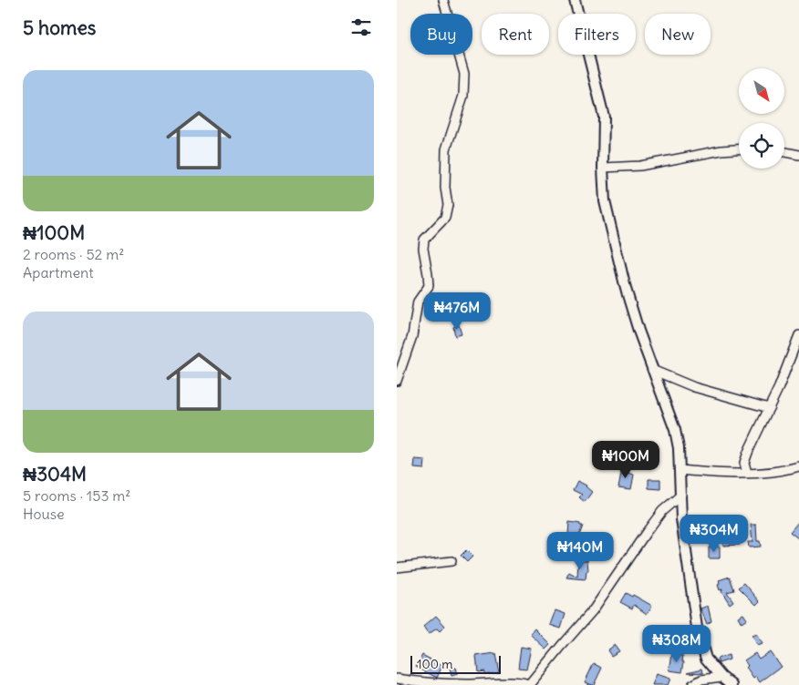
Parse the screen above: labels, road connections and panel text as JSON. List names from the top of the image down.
{
  "scale_bar": "100 m",
  "north": "bottom right",
  "page": {
    "heading": "5 homes",
    "chip": [
      "Buy",
      "Rent",
      "Filters",
      "New"
    ],
    "list": [
      {
        "name": "₦100M",
        "note": "2 rooms · 52 m² · Apartment"
      },
      {
        "name": "₦304M",
        "note": "5 rooms · 153 m² · House"
      }
    ],
    "price": [
      "₦476M",
      "₦100M",
      "₦304M",
      "₦140M",
      "₦308M"
    ],
    "scale": "100 m"
  }
}
